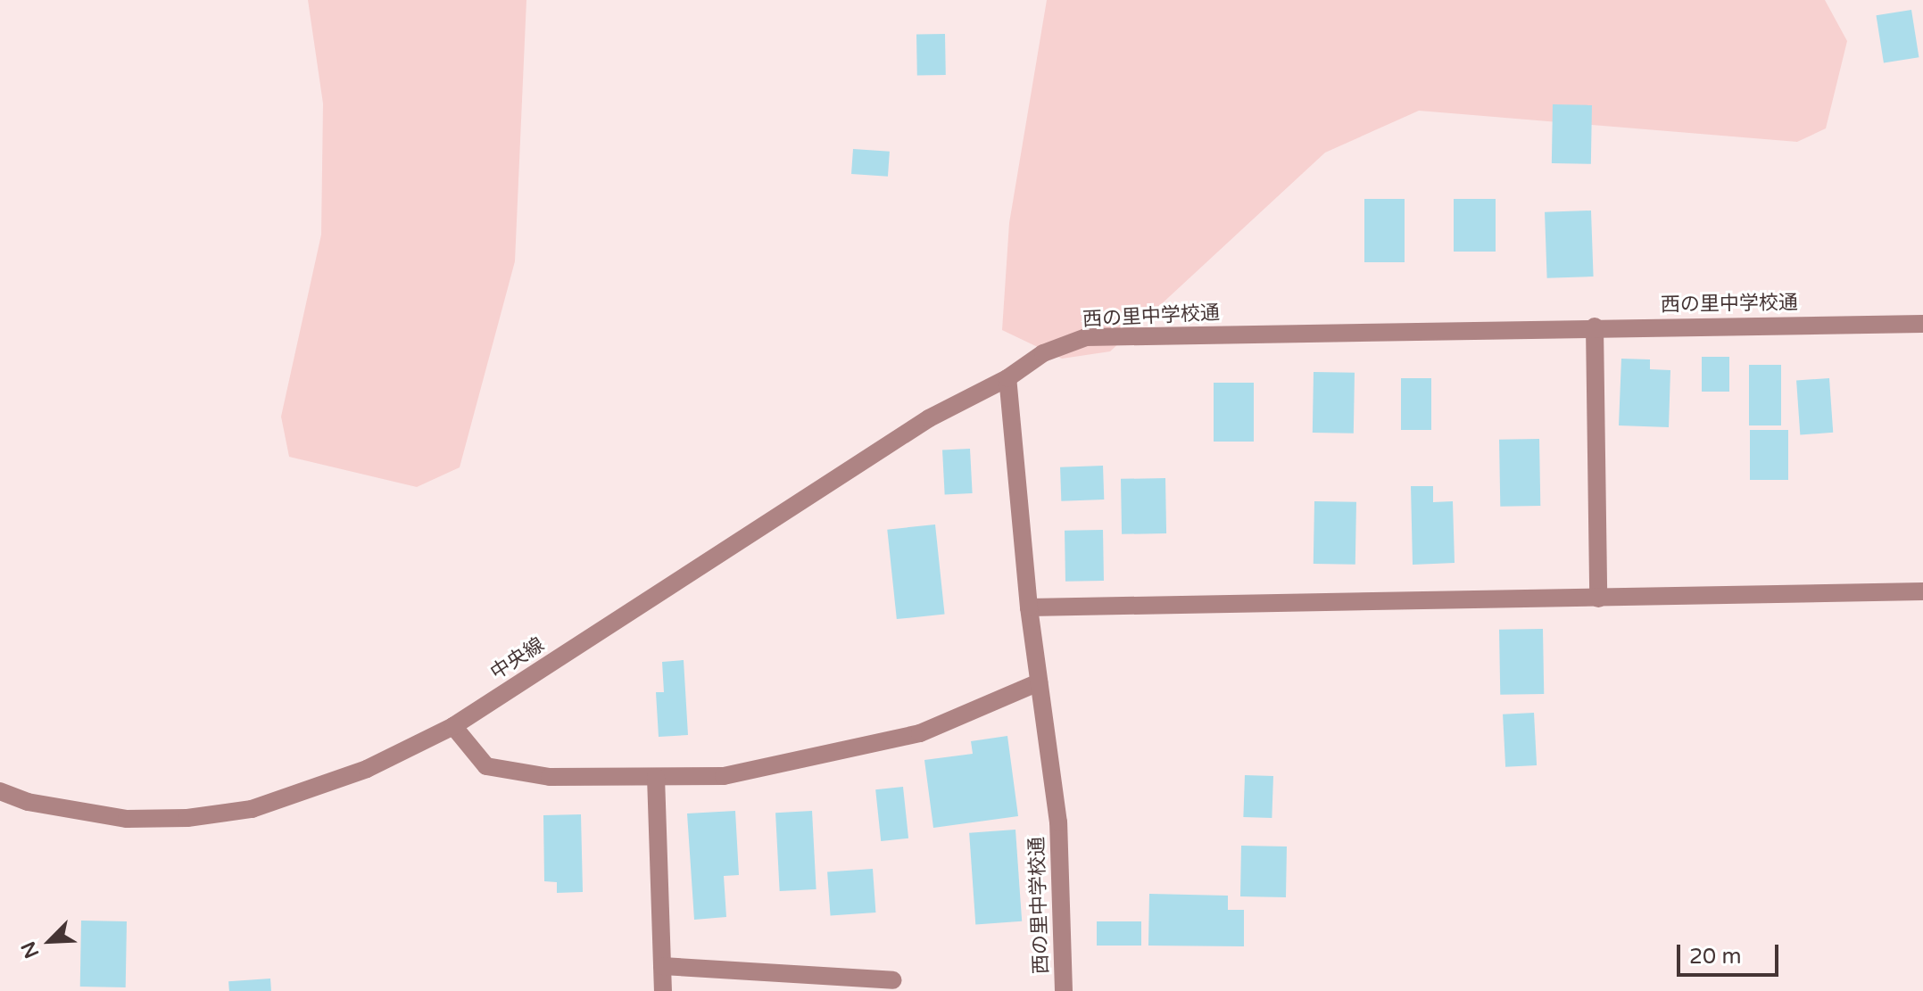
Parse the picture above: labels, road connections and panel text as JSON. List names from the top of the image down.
{
  "streets": {
    "street": ["西の里中学校通", "中央線"]
  },
  "crossings": [
    ["西の里中学校通", "中央線"]
  ],
  "scale_bar": "20 m",
  "north": "bottom left"
}
